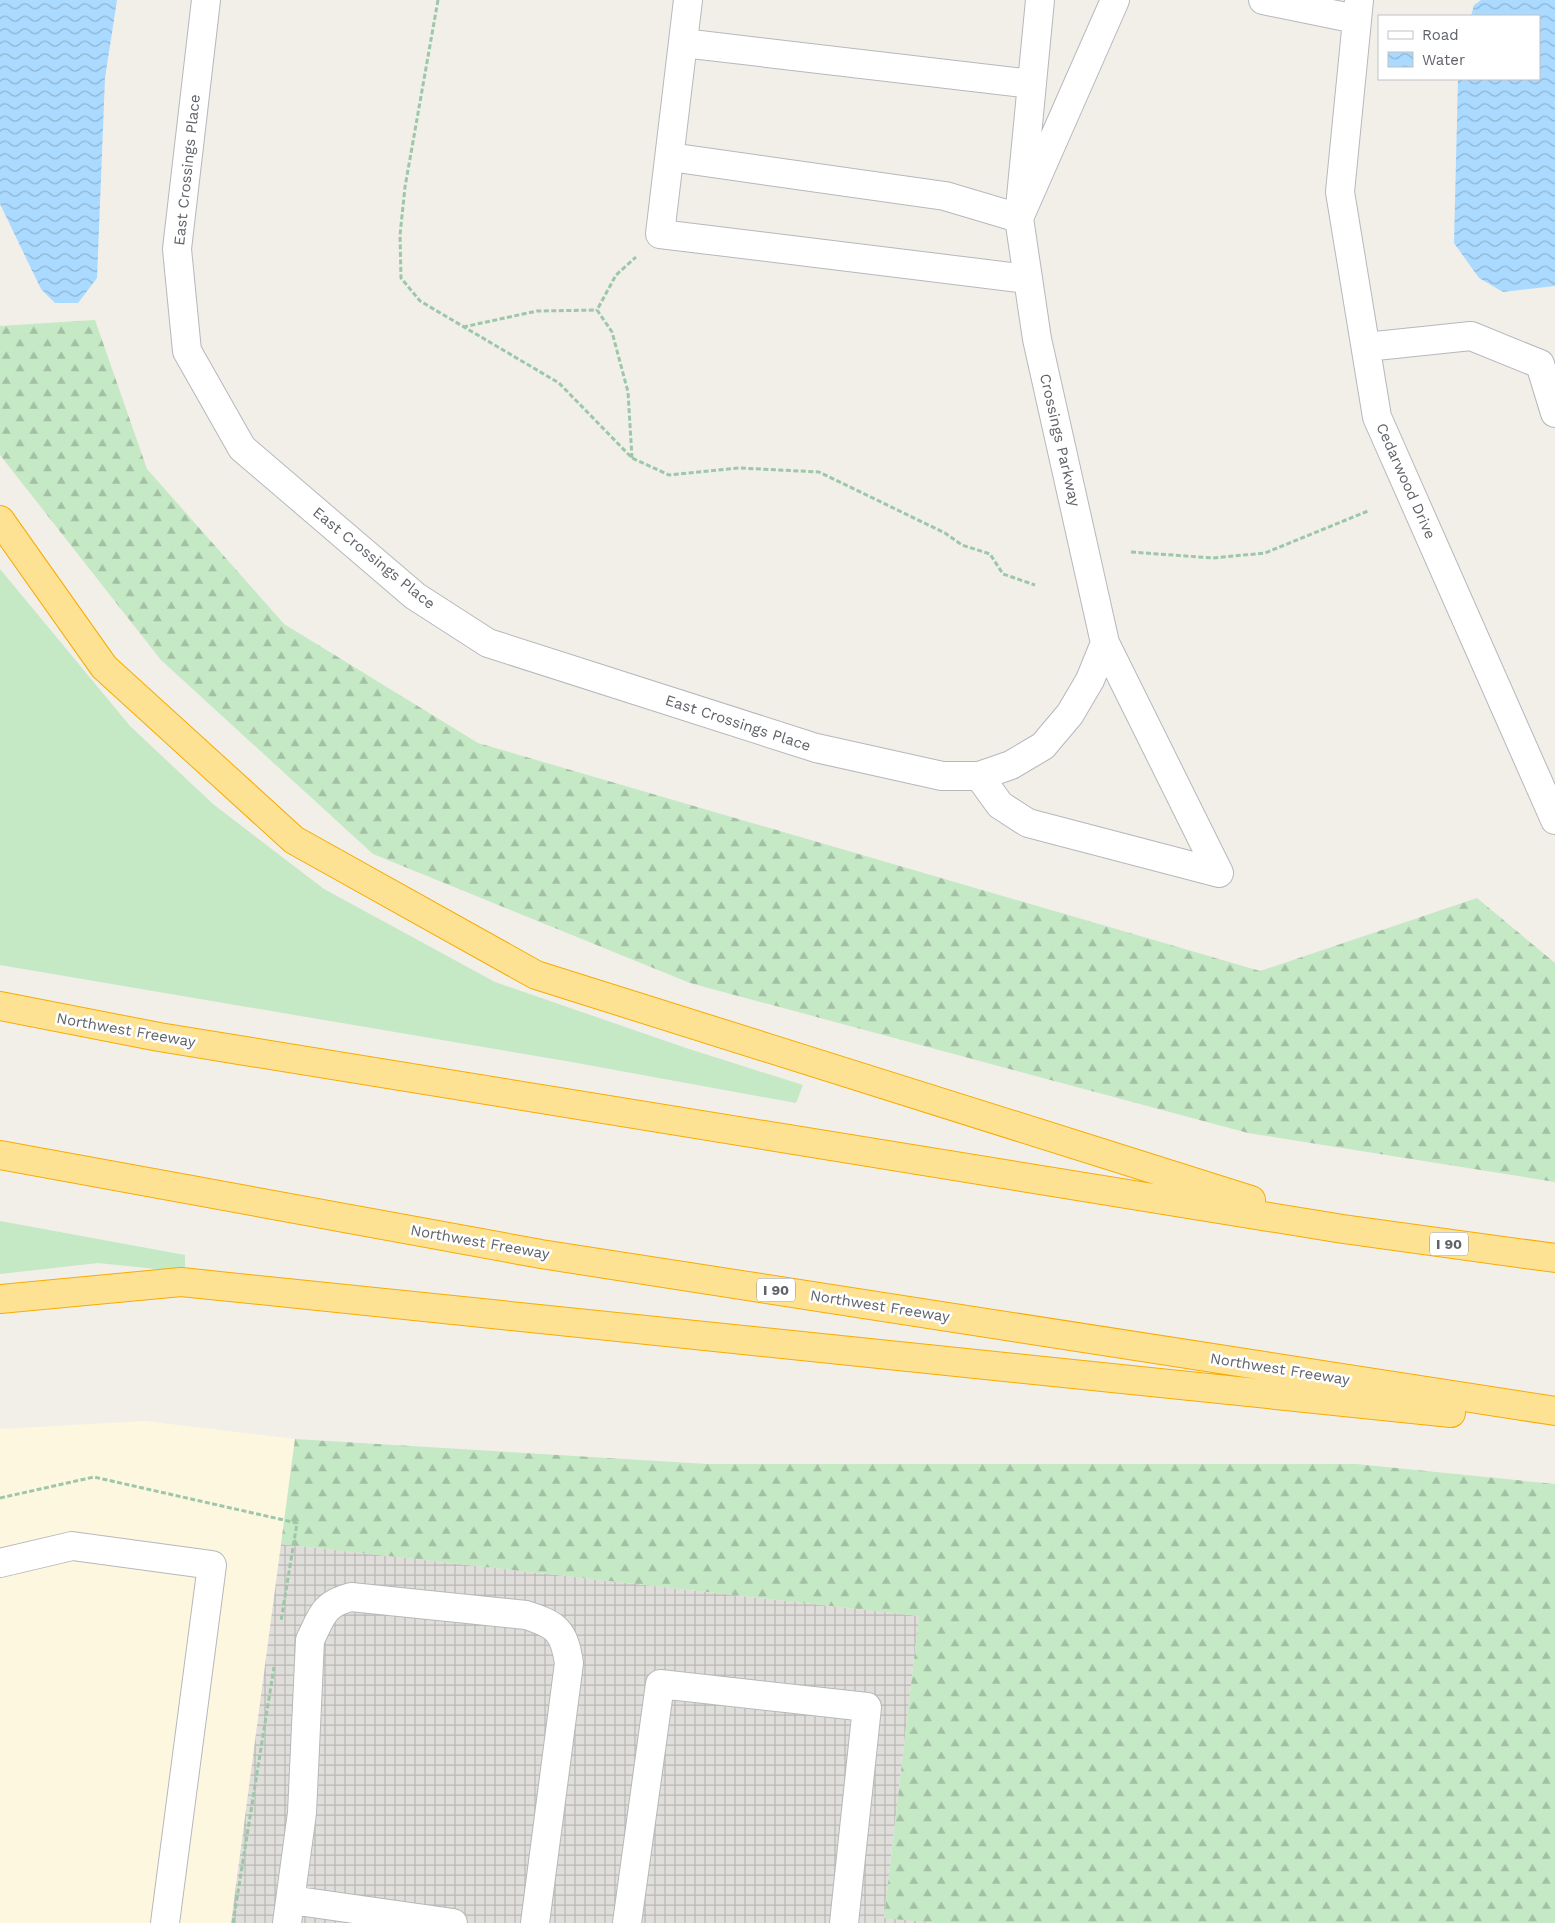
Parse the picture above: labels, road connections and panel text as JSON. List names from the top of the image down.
{
  "streets": {
    "highway": ["Northwest Freeway", "I 90"],
    "street": ["East Crossings Place", "Crossings Parkway", "Cedarwood Drive"]
  },
  "crossings": [
    ["East Crossings Place", "Crossings Parkway"]
  ],
  "legend": ["Road", "Water"]
}
